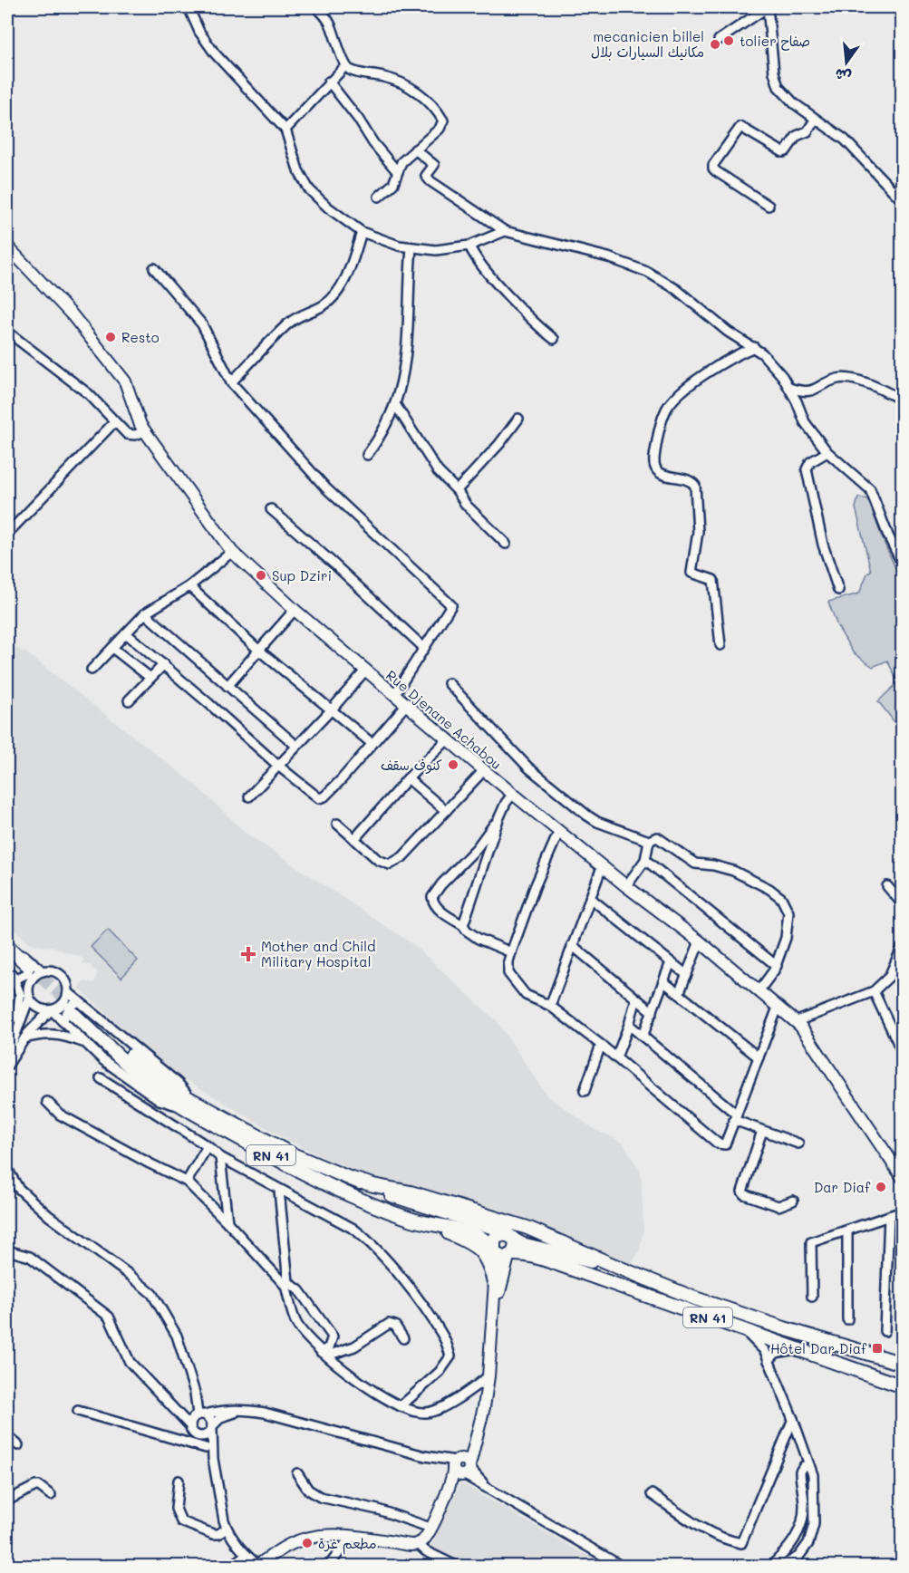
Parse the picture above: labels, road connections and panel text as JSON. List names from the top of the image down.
{
  "streets": {
    "highway": ["RN 41"],
    "main road": ["Rue Djenane Achabou"]
  },
  "places": {
    "other": [
      "tolier صفاح",
      "mecanicien billel مكانيك السيارات بلال",
      "Resto",
      "Sup Dziri",
      "كنوف سقف",
      "Dar Diaf",
      "مطعم غزة"
    ],
    "health": ["Mother and Child Military Hospital"],
    "transit": ["Hôtel Dar Diaf"]
  },
  "north": "bottom"
}
